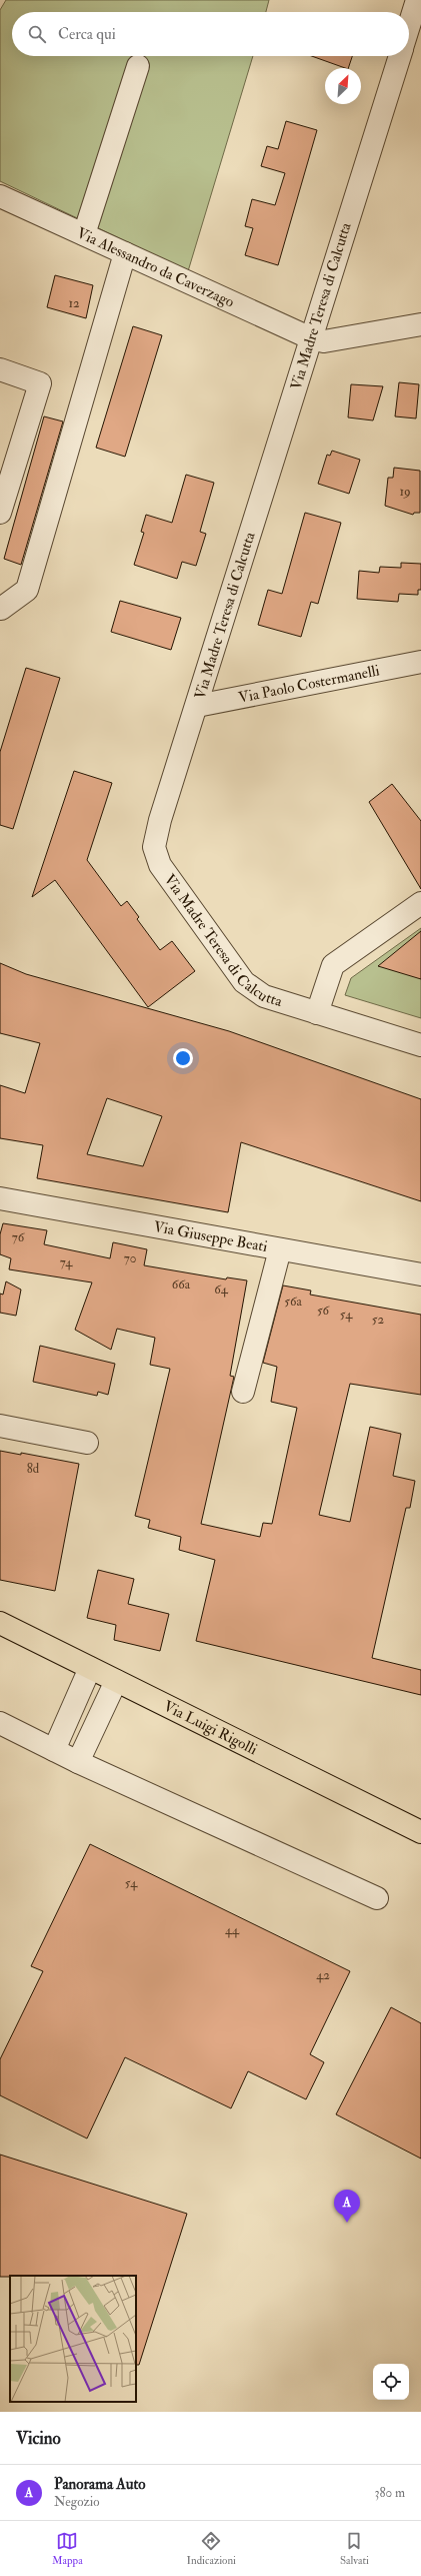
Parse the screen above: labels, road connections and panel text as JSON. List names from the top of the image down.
{
  "streets": {
    "main road": ["Via Luigi Rigolli"],
    "street": [
      "Via Alessandro da Caverzago",
      "Via Madre Teresa di Calcutta",
      "Via Paolo Costermanelli",
      "Via Giuseppe Beati"
    ]
  },
  "crossings": [
    ["Via Alessandro da Caverzago", "Via Madre Teresa di Calcutta"],
    ["Via Madre Teresa di Calcutta", "Via Paolo Costermanelli"]
  ],
  "house_numbers": [
    "12",
    "19",
    "76",
    "70",
    "74",
    "66a",
    "64",
    "56a",
    "56",
    "54",
    "52",
    "8d",
    "54",
    "44",
    "42"
  ],
  "north": "top right",
  "page": {
    "search": "Cerca qui",
    "pins": "A",
    "heading": "Vicino",
    "list": [
      {
        "mark": "A",
        "name": "Panorama Auto",
        "note": "Negozio",
        "value": "380 m"
      }
    ],
    "nav": ["Mappa", "Indicazioni", "Salvati"]
  }
}
